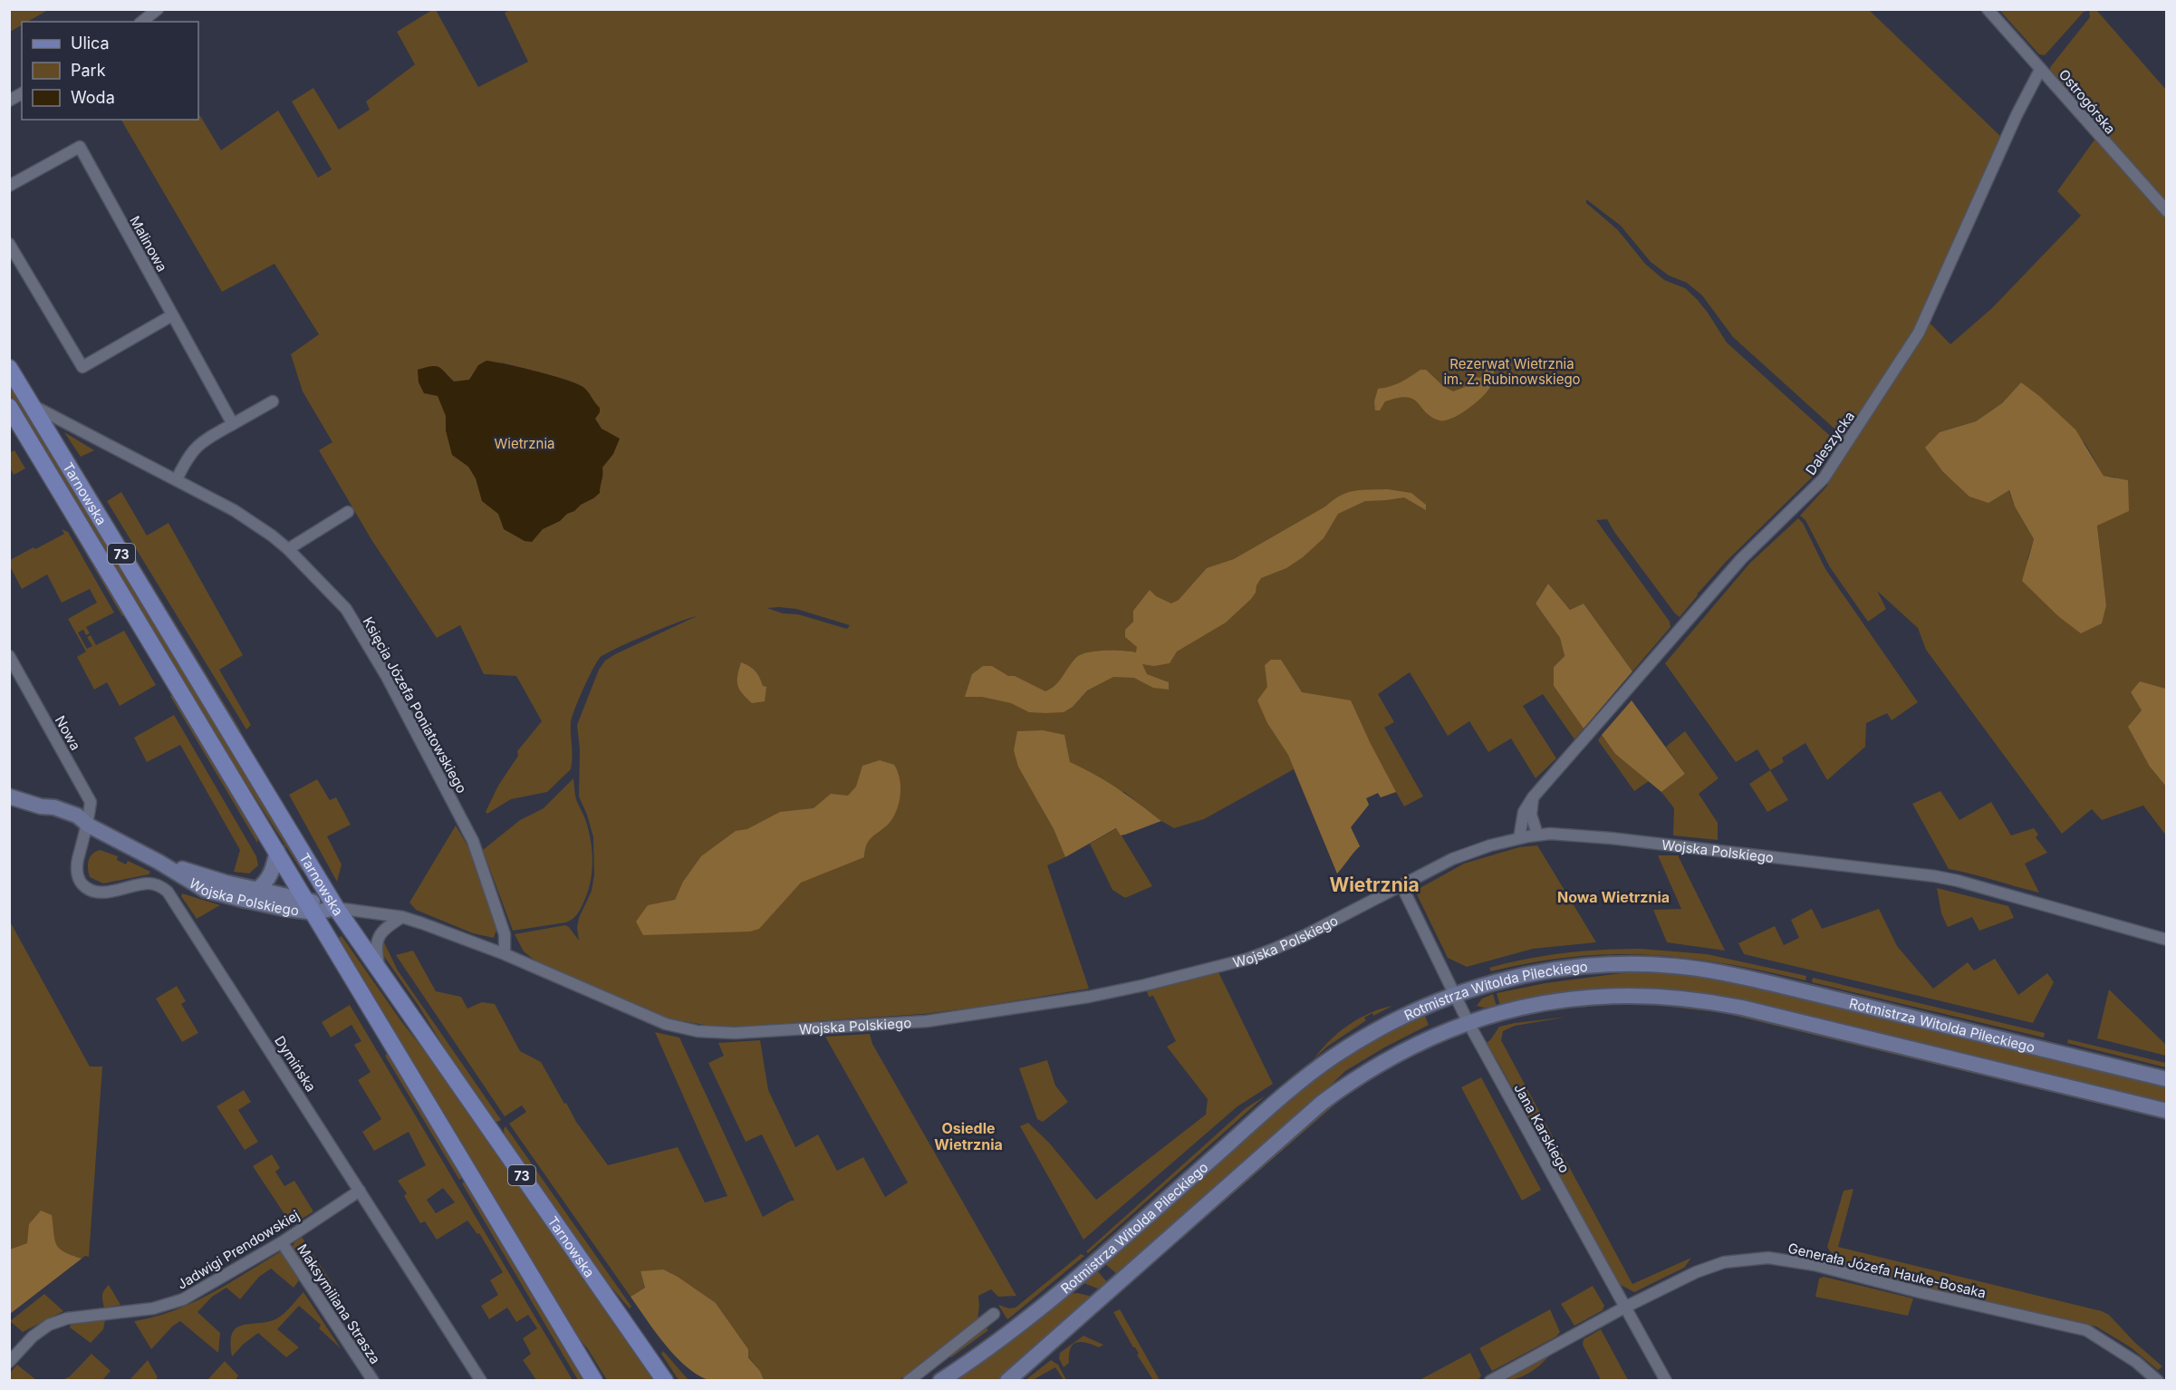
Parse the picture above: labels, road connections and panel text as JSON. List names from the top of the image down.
{
  "streets": {
    "main road": [
      "Tarnowska",
      "73",
      "Wojska Polskiego",
      "Rotmistrza Witolda Pileckiego"
    ],
    "street": [
      "Ostrogórska",
      "Malinowa",
      "Daleszycka",
      "Księcia Józefa Poniatowskiego",
      "Nowa",
      "Dymińska",
      "Jana Karskiego",
      "Jadwigi Prendowskiej",
      "Generała Józefa Hauke-Bosaka",
      "Maksymiliana Strasza"
    ]
  },
  "crossings": [
    ["Ostrogórska", "Daleszycka"],
    ["Daleszycka", "Wojska Polskiego"],
    ["Tarnowska", "Księcia Józefa Poniatowskiego"],
    ["Tarnowska", "Wojska Polskiego"],
    ["Księcia Józefa Poniatowskiego", "Wojska Polskiego"],
    ["Nowa", "Wojska Polskiego"],
    ["Nowa", "Dymińska"],
    ["Wojska Polskiego", "Dymińska"],
    ["Wojska Polskiego", "Jana Karskiego"],
    ["Rotmistrza Witolda Pileckiego", "Jana Karskiego"],
    ["Dymińska", "Jadwigi Prendowskiej"],
    ["Jana Karskiego", "Generała Józefa Hauke-Bosaka"],
    ["Jadwigi Prendowskiej", "Maksymiliana Strasza"]
  ],
  "districts": ["Wietrznia", "Nowa Wietrznia", "Osiedle Wietrznia"],
  "parks": ["Rezerwat Wietrznia im. Z. Rubinowskiego", "Wietrznia"],
  "legend": ["Ulica", "Park", "Woda"]
}
